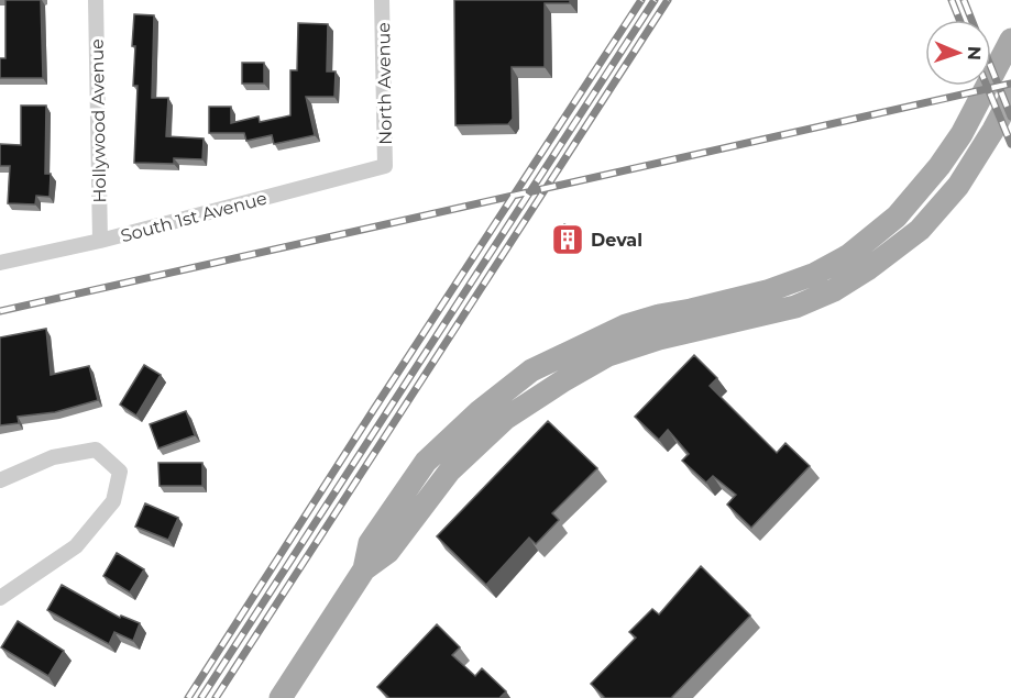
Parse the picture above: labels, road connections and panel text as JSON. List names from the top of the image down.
{
  "streets": {
    "street": ["North Avenue", "Hollywood Avenue", "South 1st Avenue"]
  },
  "crossings": [
    ["North Avenue", "South 1st Avenue"],
    ["Hollywood Avenue", "South 1st Avenue"]
  ],
  "places": {
    "building": ["Deval"]
  },
  "north": "right"
}
